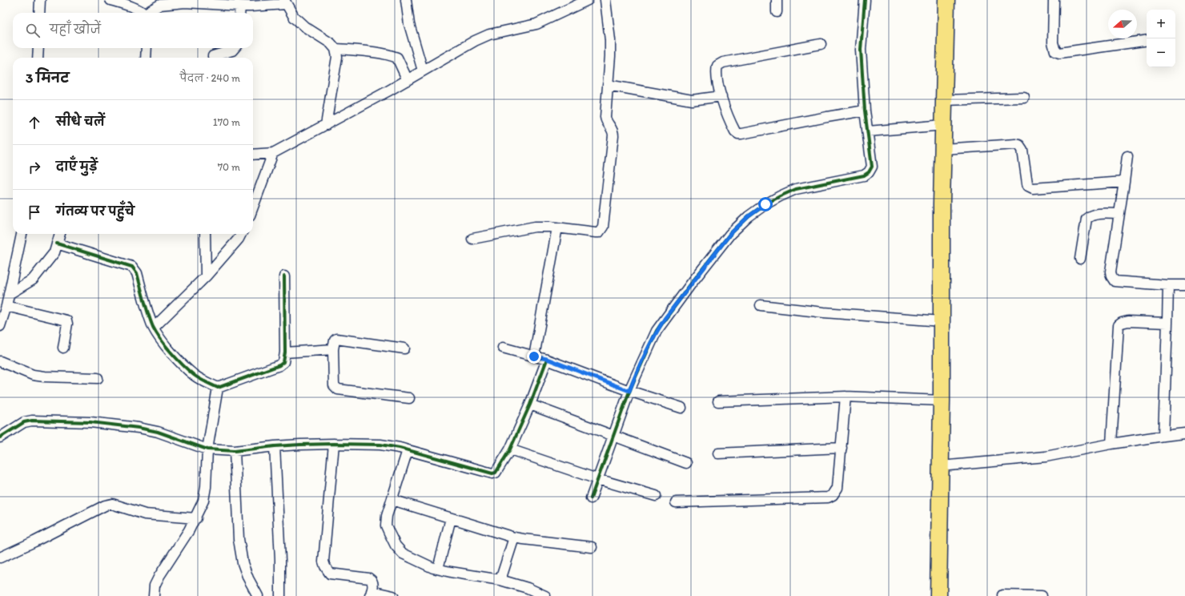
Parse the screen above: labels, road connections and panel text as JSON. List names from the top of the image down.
{
  "north": "left",
  "page": {
    "map_buttons": ["+", "−"],
    "search": "यहाँ खोजें",
    "heading": ["3 मिनट", "पैदल · 240 m"],
    "list": [
      ["सीधे चलें", "170 m"],
      ["दाएँ मुड़ें", "70 m"],
      "गंतव्य पर पहुँचे"
    ]
  }
}
